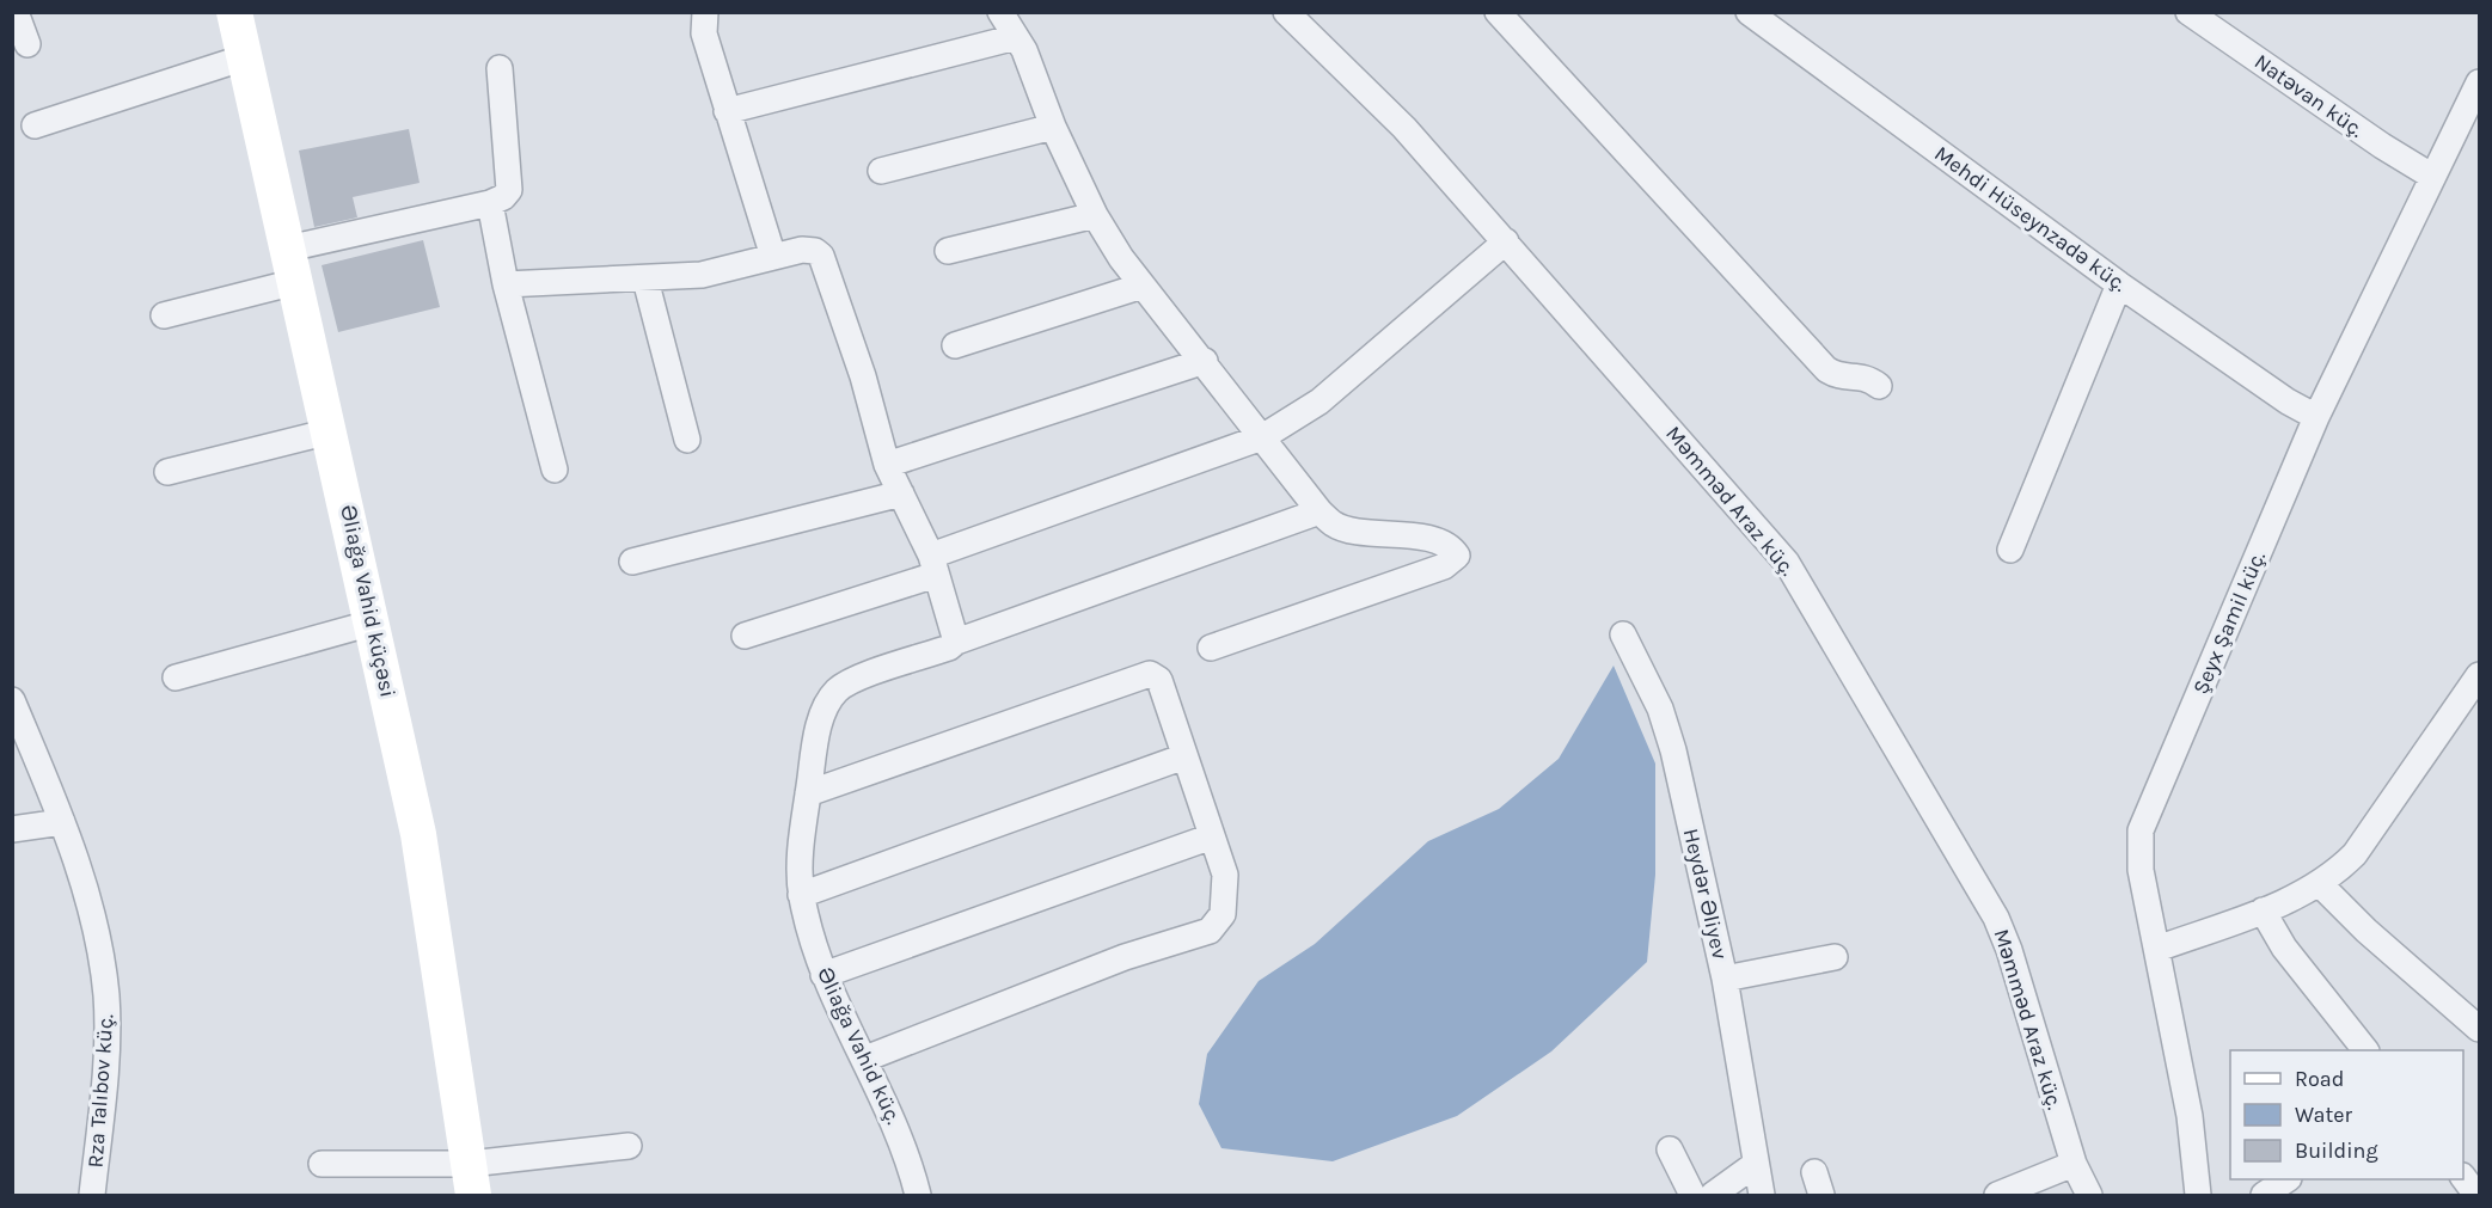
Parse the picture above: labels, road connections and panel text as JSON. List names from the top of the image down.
{
  "streets": {
    "main road": ["Əliağa Vahid küçəsi"],
    "street": [
      "Natəvan küç.",
      "Mehdi Hüseynzadə küç.",
      "Məmməd Araz küç.",
      "Şeyx Şamil küç.",
      "Heydər Əliyev",
      "Əliağa Vahid küç.",
      "Rza Talıbov küç."
    ]
  },
  "crossings": [
    ["Natəvan küç.", "Şeyx Şamil küç."],
    ["Mehdi Hüseynzadə küç.", "Şeyx Şamil küç."]
  ],
  "legend": ["Road", "Water", "Building"]
}
